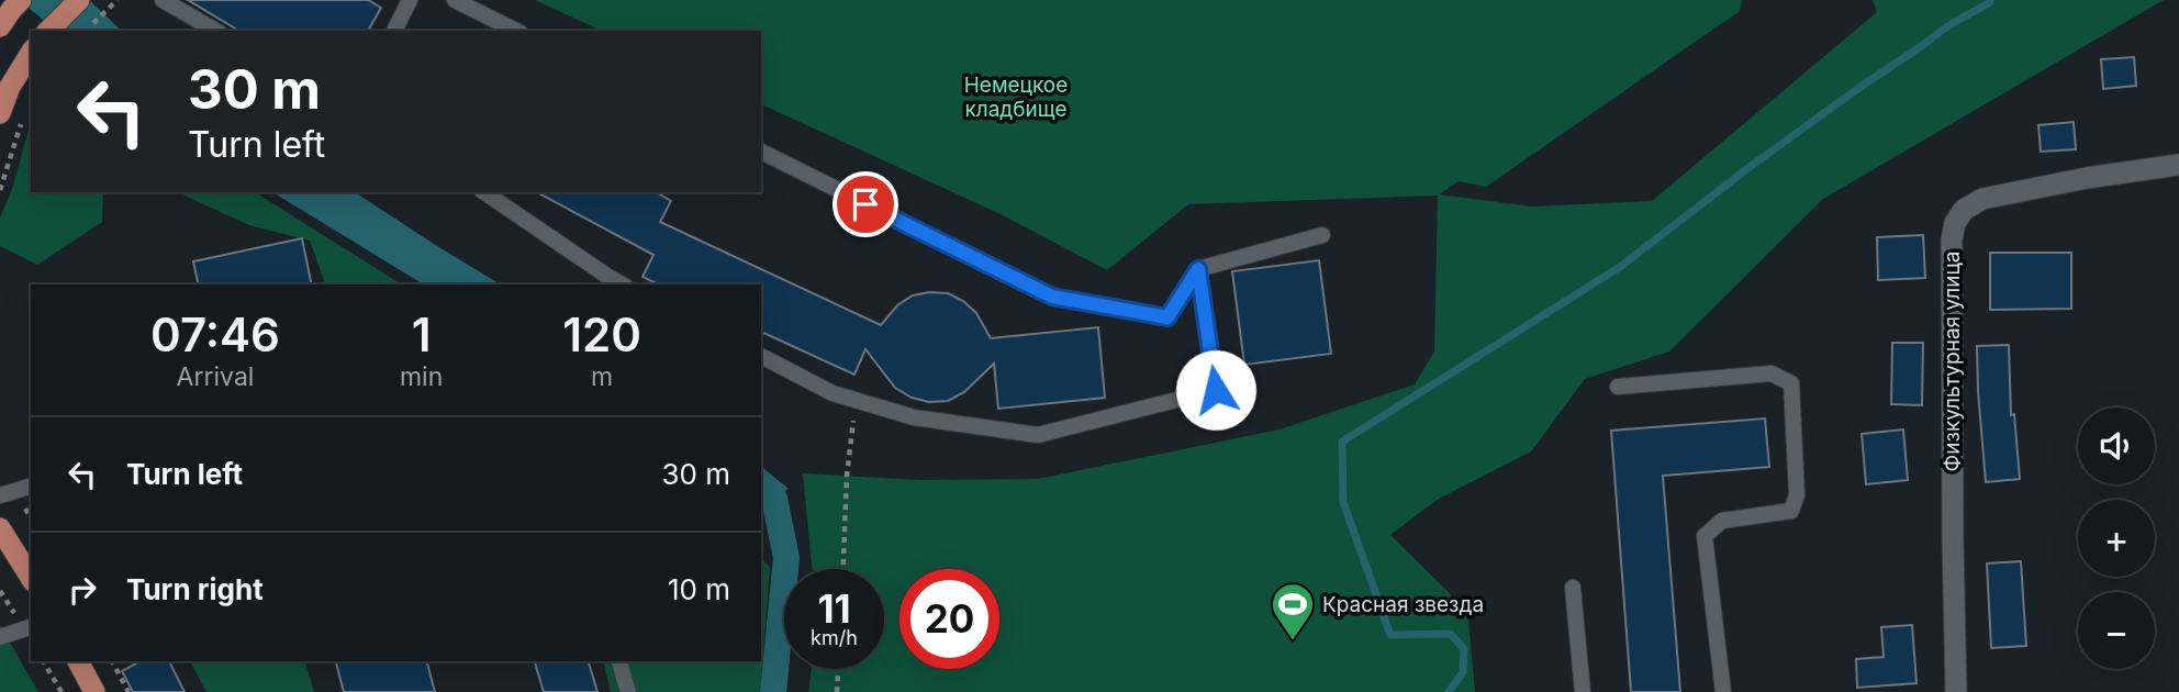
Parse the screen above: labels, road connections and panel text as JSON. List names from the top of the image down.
{
  "streets": {
    "street": ["Физкультурная улица"]
  },
  "parks": ["Немецкое кладбище"],
  "places": {
    "sports": ["Красная звезда"]
  },
  "page": {
    "turn": ["30 m", "Turn left"],
    "eta": [
      "07:46",
      "Arrival",
      "1",
      "min",
      "120",
      "m"
    ],
    "map_buttons": ["+", "−"],
    "list": [
      {
        "name": "Turn left",
        "value": "30 m"
      },
      {
        "name": "Turn right",
        "value": "10 m"
      }
    ],
    "speed": "11 km/h",
    "limit": "20"
  }
}
